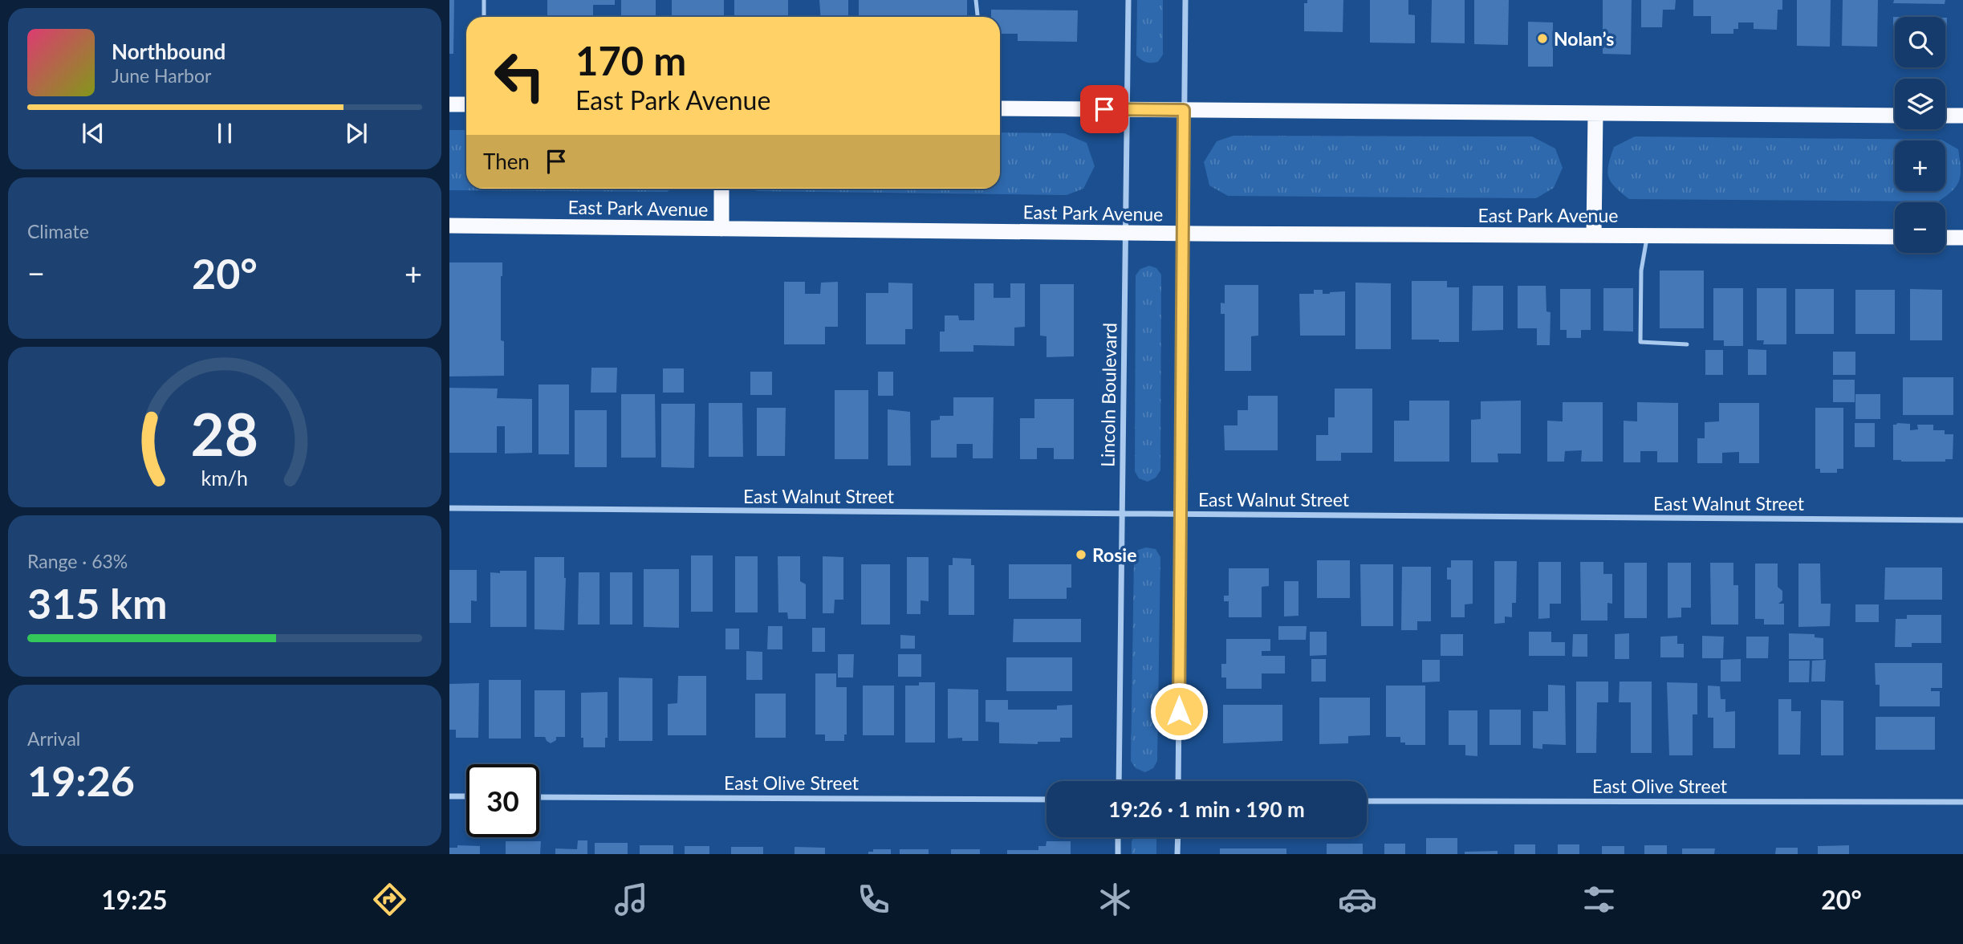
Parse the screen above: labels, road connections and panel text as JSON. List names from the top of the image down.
{
  "streets": {
    "highway": ["East Park Avenue"],
    "street": ["Lincoln Boulevard", "East Walnut Street", "East Olive Street"]
  },
  "crossings": [
    ["East Park Avenue", "Lincoln Boulevard"],
    ["Lincoln Boulevard", "East Walnut Street"]
  ],
  "places": ["Nolan’s", "Rosie"],
  "page": {
    "map_buttons": ["+", "−"],
    "turn": ["170 m", "East Park Avenue"],
    "song": ["Northbound", "June Harbor"],
    "then": "Then",
    "tile": [
      "Climate",
      ["Range · 63%", "315 km"],
      ["Arrival", "19:26"]
    ],
    "heat": ["−", "20°", "+"],
    "limit": "30",
    "trip": "19:26 · 1 min · 190 m",
    "tabs": ["19:25", "20°"],
    "gauge": ["28", "km/h"]
  }
}
